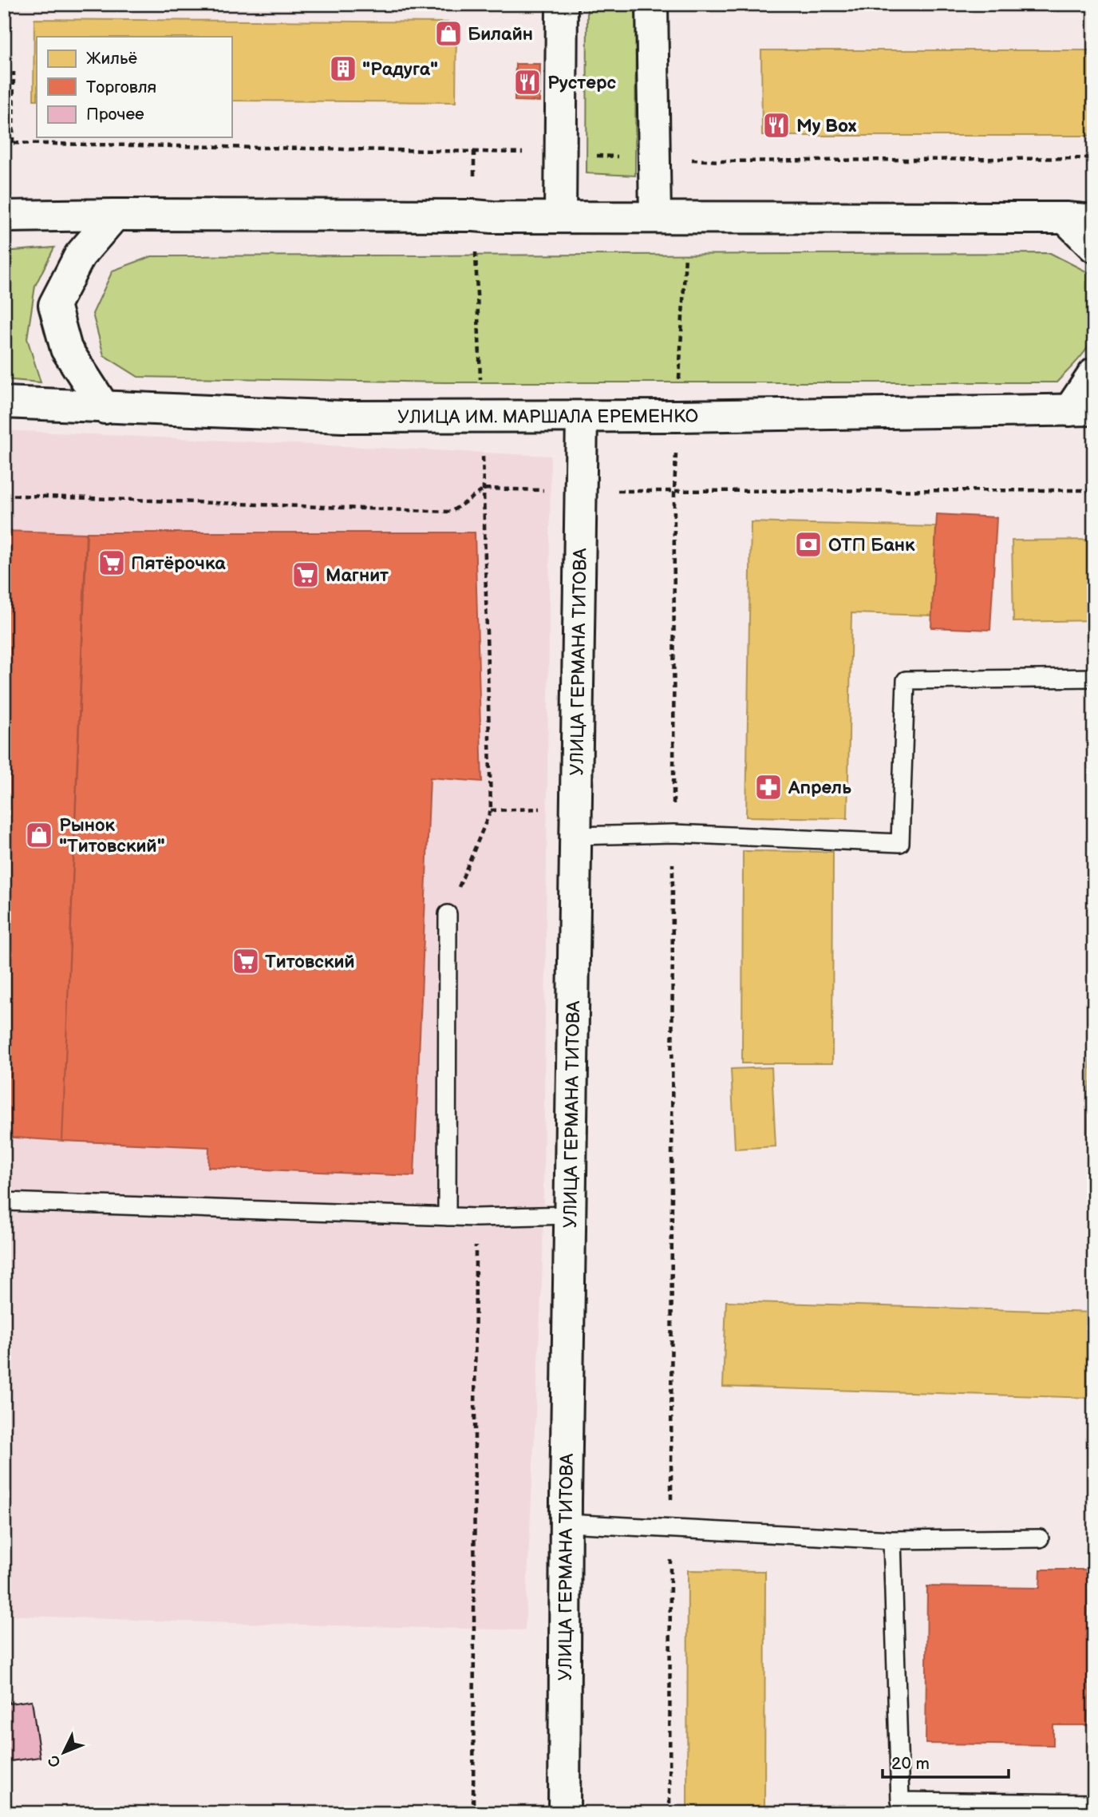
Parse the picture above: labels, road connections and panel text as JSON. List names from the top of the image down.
{
  "streets": {
    "main road": ["УЛИЦА ИМ. МАРШАЛА ЕРЕМЕНКО", "УЛИЦА ГЕРМАНА ТИТОВА"]
  },
  "crossings": [
    ["УЛИЦА ИМ. МАРШАЛА ЕРЕМЕНКО", "УЛИЦА ГЕРМАНА ТИТОВА"]
  ],
  "places": {
    "shop": ["Билайн", "Рынок \"Титовский\""],
    "building": ["\"Радуга\""],
    "restaurant": ["Рустерс", "My Box"],
    "bank": ["ОТП Банк"],
    "supermarket": ["Пятёрочка", "Магнит", "Титовский"],
    "pharmacy": ["Апрель"]
  },
  "legend": ["Жильё", "Торговля", "Прочее"],
  "scale_bar": "20 m",
  "north": "bottom left"
}
